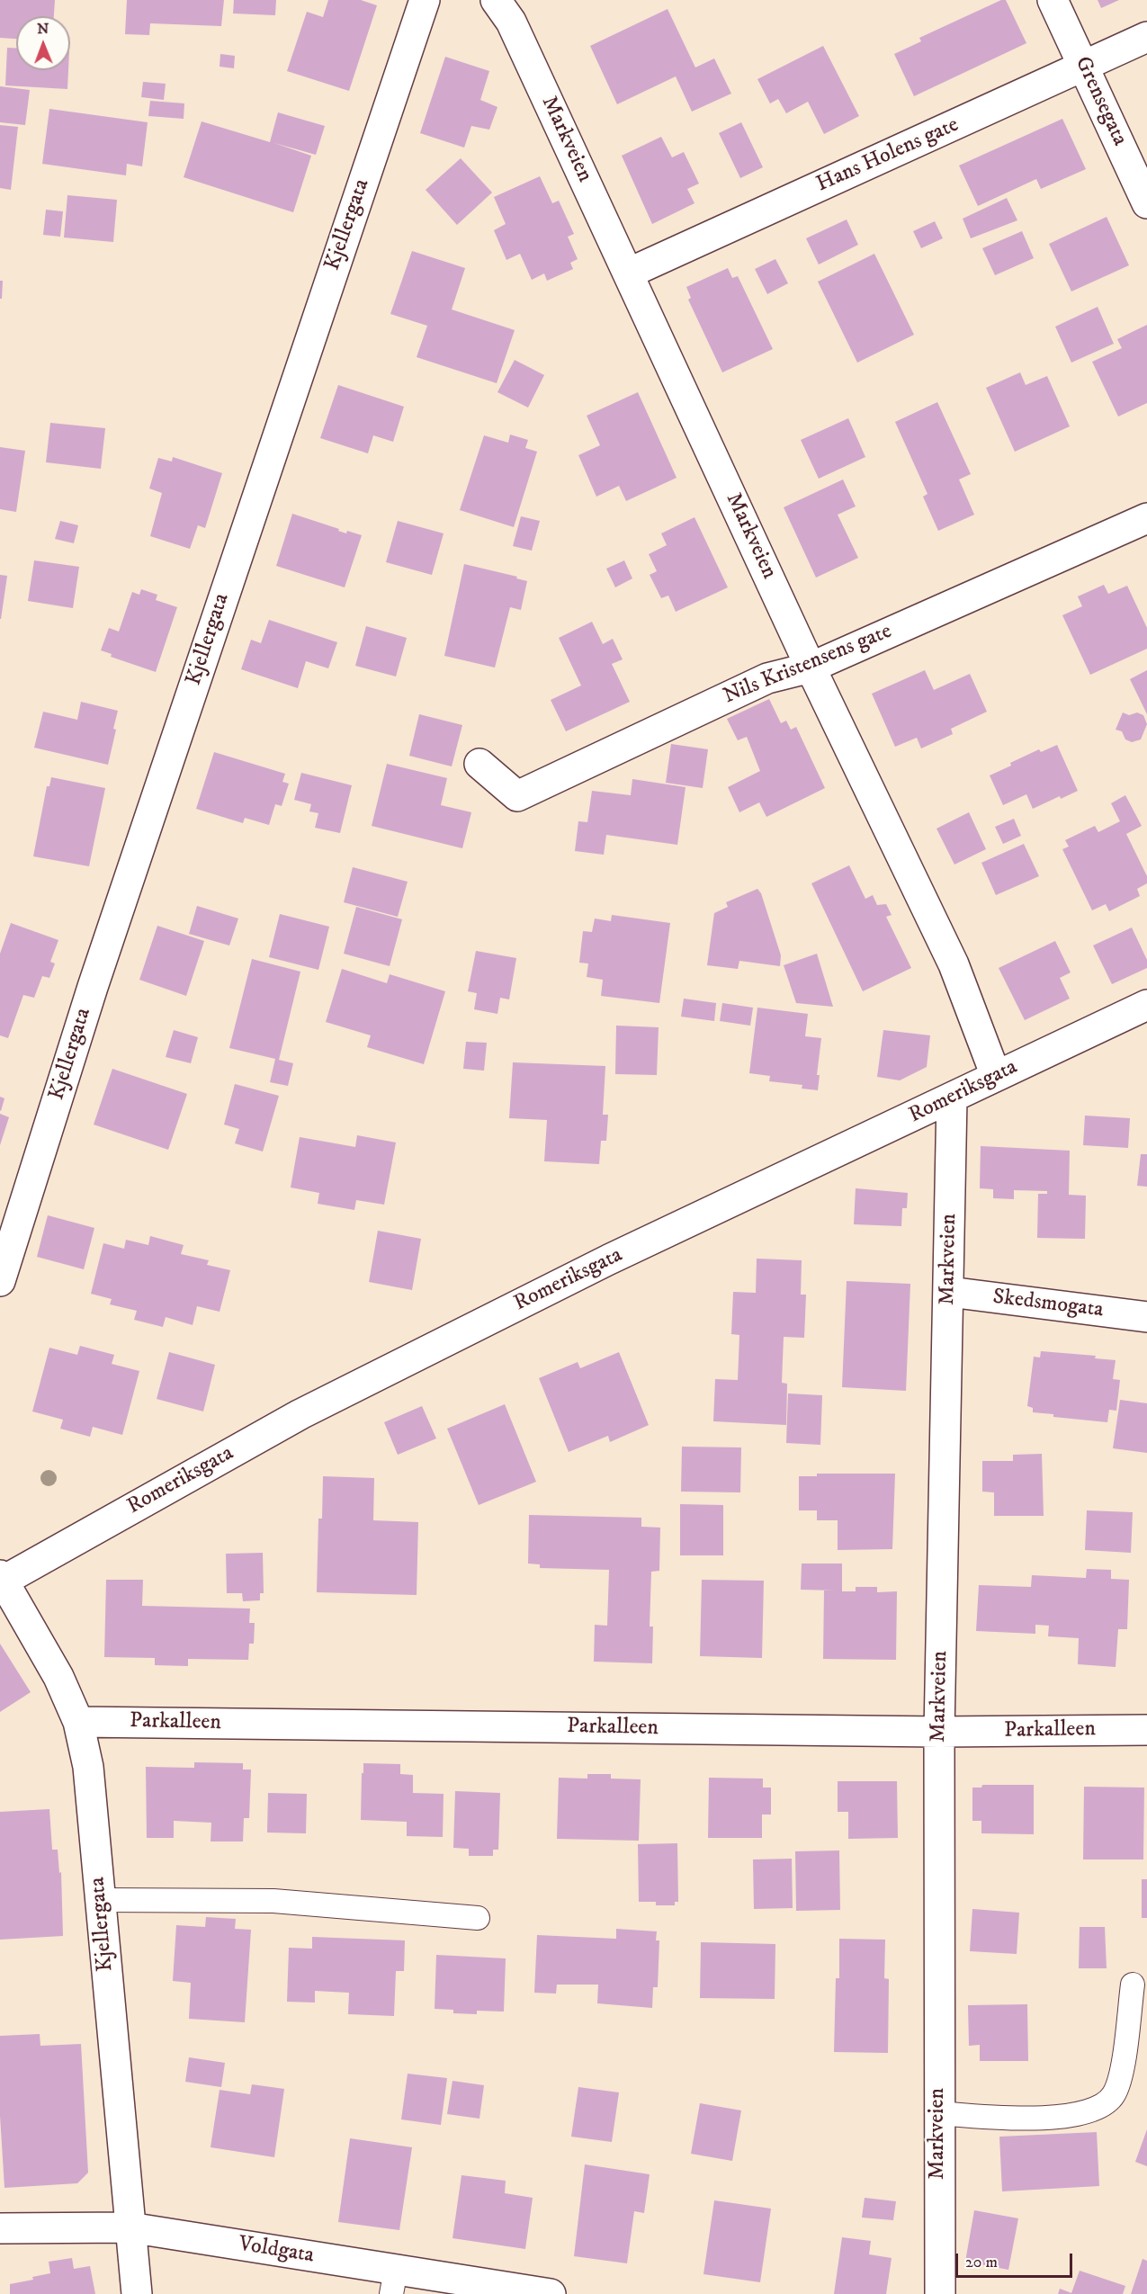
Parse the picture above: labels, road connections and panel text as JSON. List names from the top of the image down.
{
  "streets": {
    "street": [
      "Grensegata",
      "Markveien",
      "Hans Holens gate",
      "Kjellergata",
      "Nils Kristensens gate",
      "Romeriksgata",
      "Skedsmogata",
      "Parkalleen",
      "Voldgata"
    ]
  },
  "crossings": [
    ["Grensegata", "Hans Holens gate"],
    ["Markveien", "Hans Holens gate"],
    ["Markveien", "Nils Kristensens gate"],
    ["Markveien", "Romeriksgata"],
    ["Markveien", "Skedsmogata"],
    ["Markveien", "Parkalleen"],
    ["Kjellergata", "Romeriksgata"],
    ["Kjellergata", "Parkalleen"],
    ["Kjellergata", "Voldgata"]
  ],
  "scale_bar": "20 m",
  "north": "top"
}
